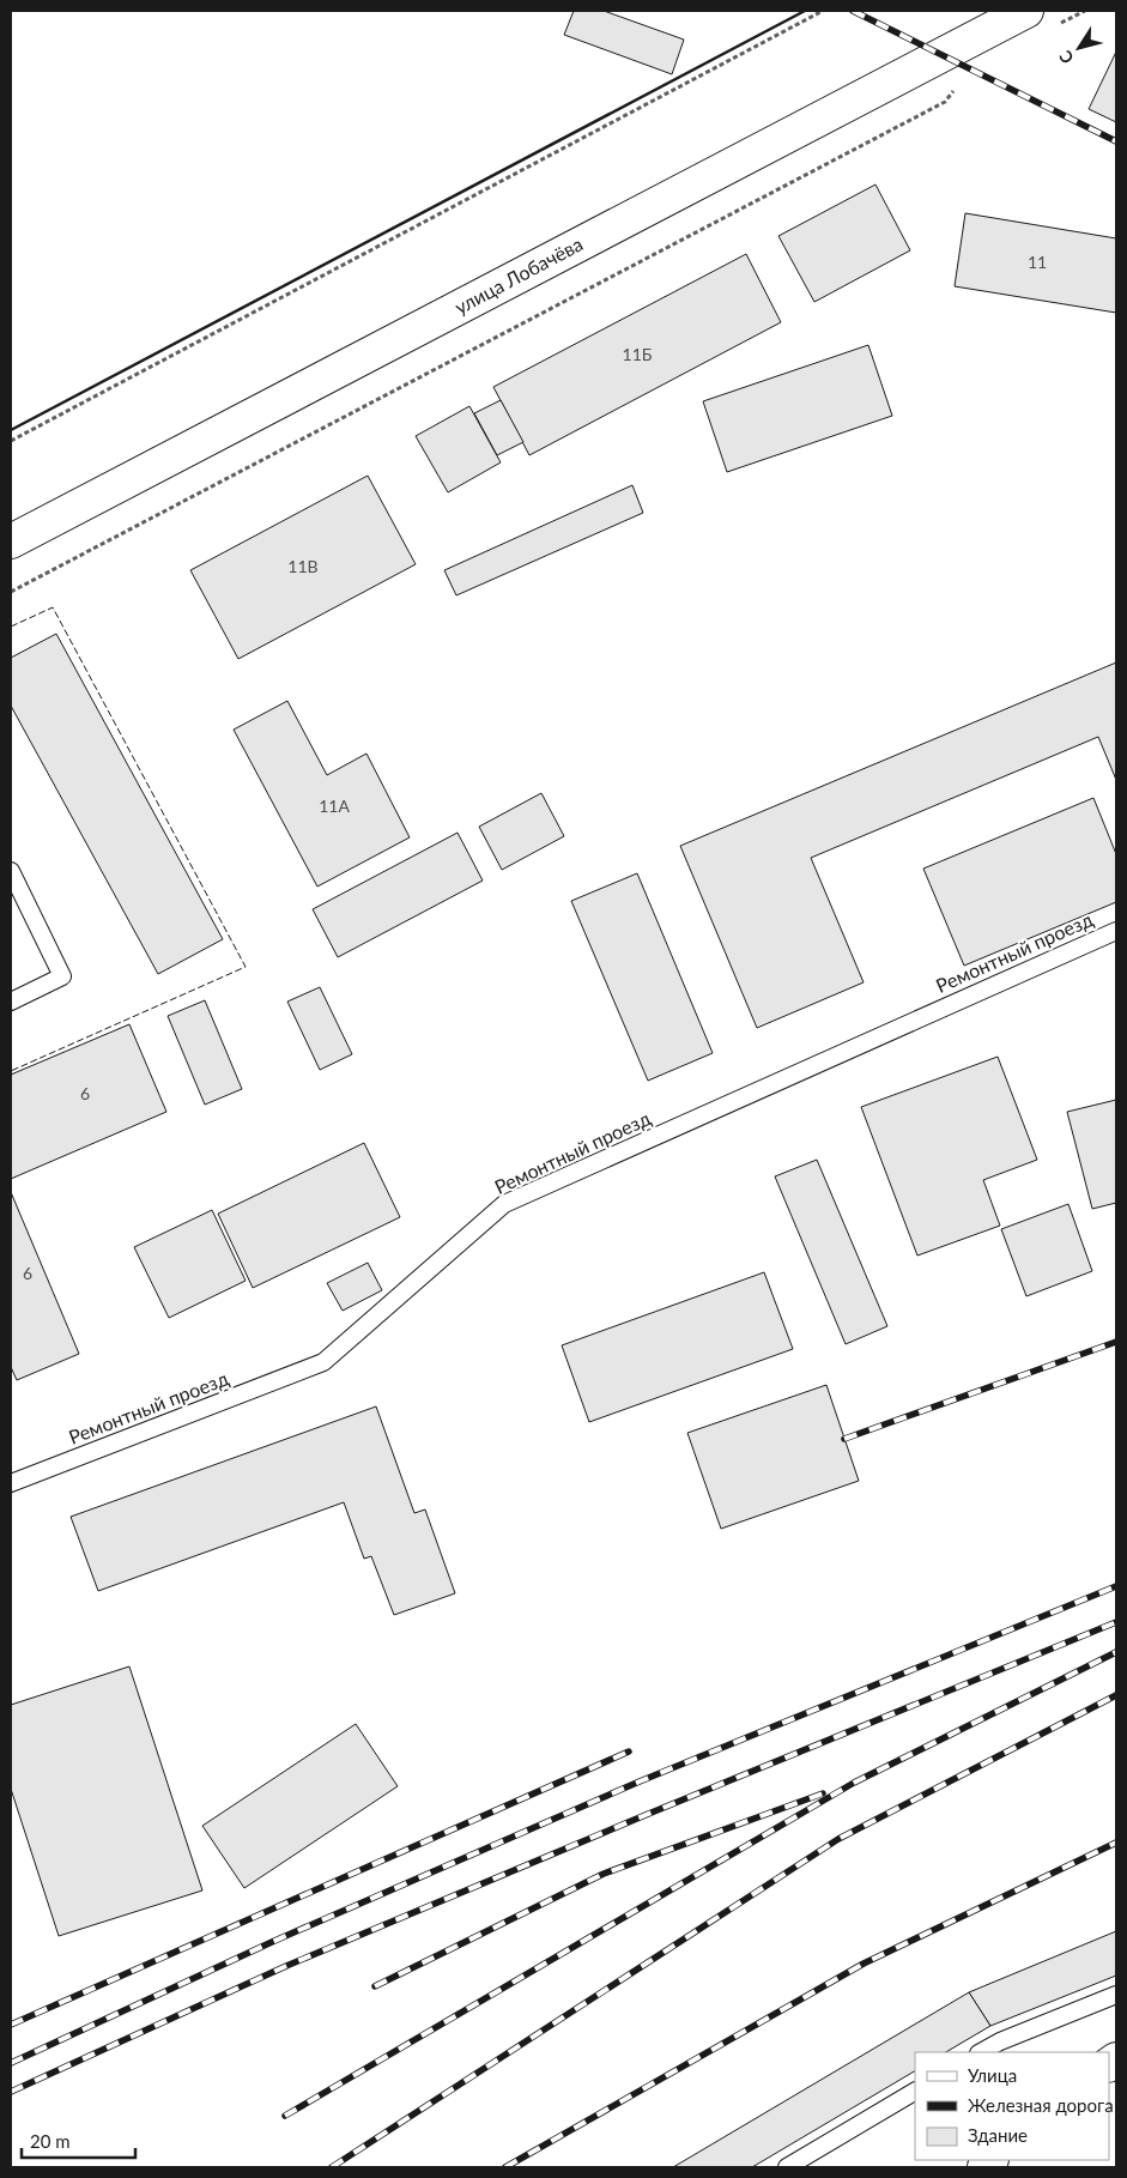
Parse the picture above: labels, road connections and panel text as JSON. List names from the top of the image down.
{
  "streets": {
    "main road": ["улица Лобачёва"],
    "lane": ["Ремонтный проезд"]
  },
  "house_numbers": [
    "11",
    "11Б",
    "11В",
    "11А",
    "6",
    "6"
  ],
  "legend": ["Улица", "Железная дорога", "Здание"],
  "scale_bar": "20 m",
  "north": "bottom left"
}
